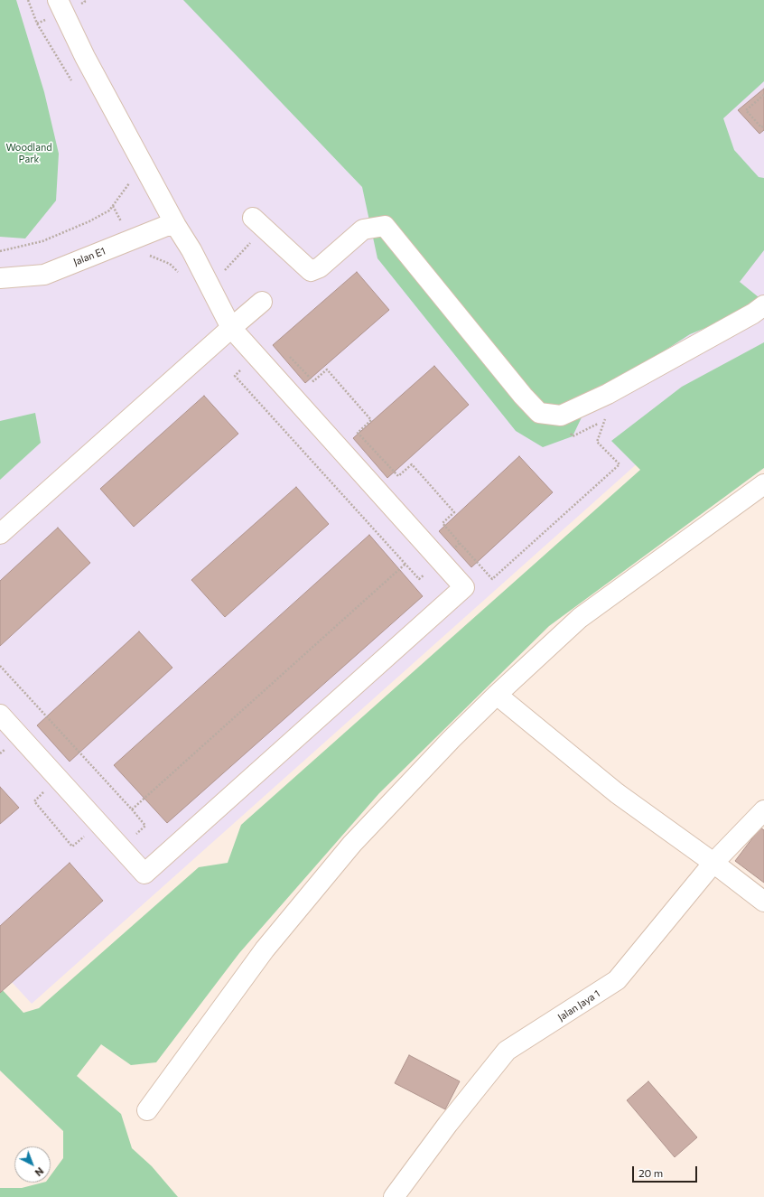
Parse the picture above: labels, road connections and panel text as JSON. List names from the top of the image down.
{
  "streets": {
    "street": ["Jalan E1", "Jalan Jaya 1"]
  },
  "parks": ["Woodland Park"],
  "scale_bar": "20 m",
  "north": "bottom right"
}
